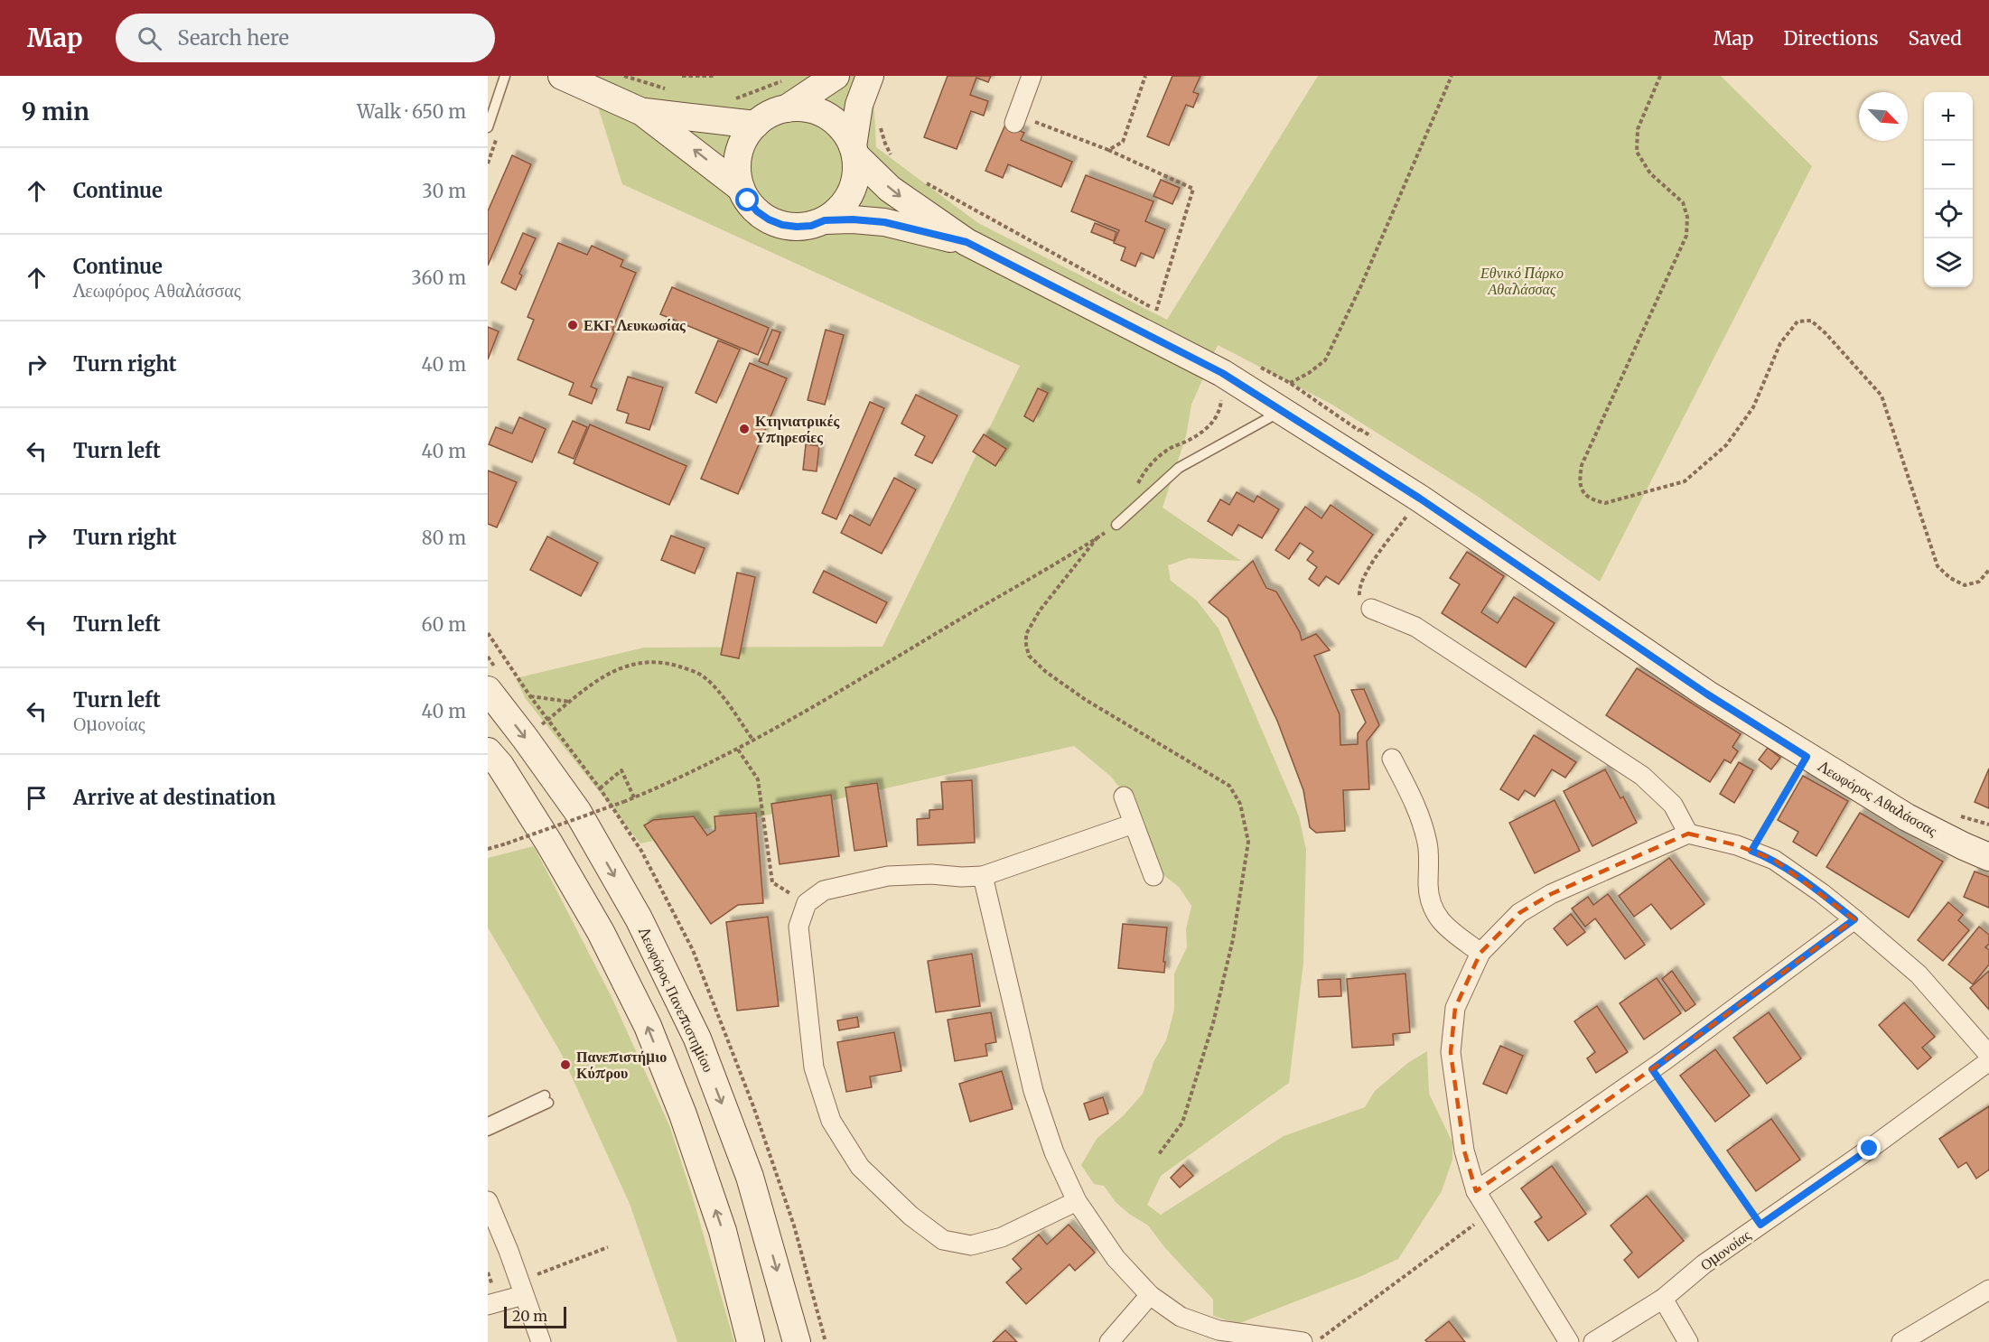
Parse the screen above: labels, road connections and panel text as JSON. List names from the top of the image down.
{
  "streets": {
    "main road": ["Λεωφόρος Αθαλάσσας", "Λεωφόρος Πανεπιστημίου"],
    "street": ["Ομονοίας"]
  },
  "parks": ["Εθνικό Πάρκο Αθαλάσσας"],
  "places": ["ΕΚΓ Λευκωσίας", "Κτηνιατρικές Υπηρεσίες", "Πανεπιστήμιο Κύπρου"],
  "scale_bar": "20 m",
  "north": "bottom right",
  "page": {
    "header": "Map",
    "search": "Search here",
    "nav": ["Map", "Directions", "Saved"],
    "heading": ["9 min", "Walk · 650 m"],
    "map_buttons": ["+", "−"],
    "list": [
      ["Continue", "30 m"],
      ["Continue", "Λεωφόρος Αθαλάσσας", "360 m"],
      ["Turn right", "40 m"],
      ["Turn left", "40 m"],
      ["Turn right", "80 m"],
      ["Turn left", "60 m"],
      ["Turn left", "Ομονοίας", "40 m"],
      "Arrive at destination"
    ],
    "scale": "20 m"
  }
}
